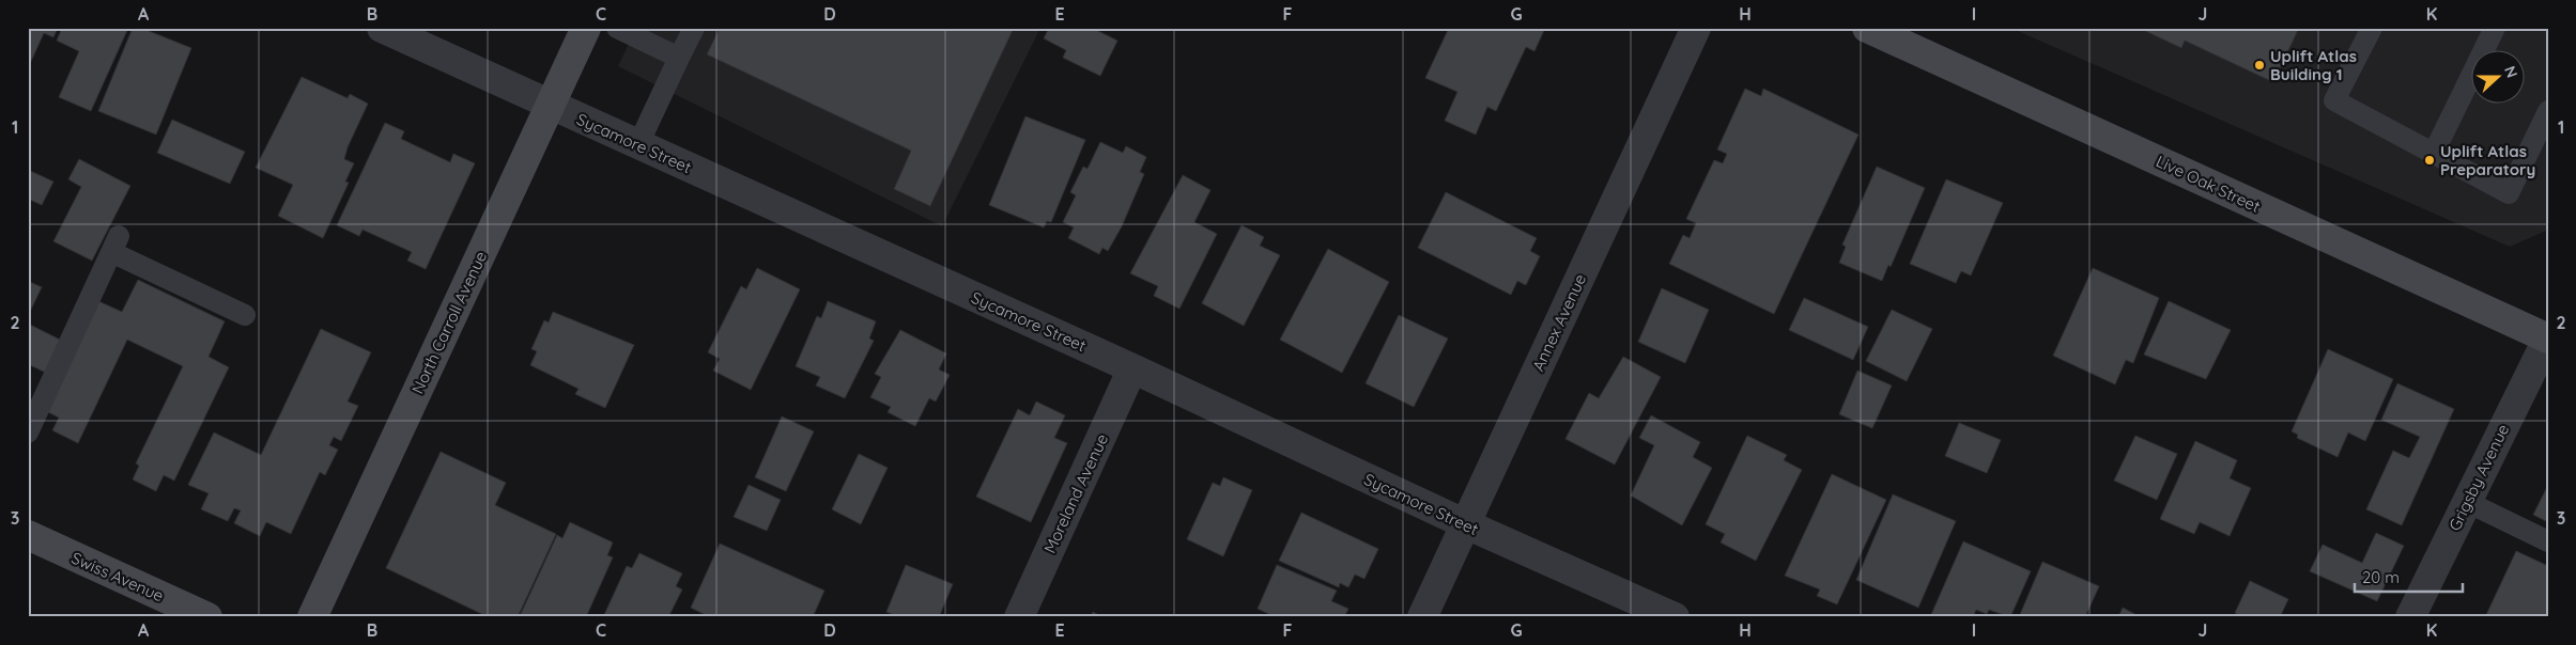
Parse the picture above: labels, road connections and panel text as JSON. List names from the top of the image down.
{
  "streets": {
    "street": [
      "Sycamore Street",
      "Live Oak Street",
      "North Carroll Avenue",
      "Annex Avenue",
      "Grigsby Avenue",
      "Moreland Avenue",
      "Swiss Avenue"
    ]
  },
  "crossings": [
    ["Sycamore Street", "North Carroll Avenue"],
    ["Sycamore Street", "Annex Avenue"],
    ["Sycamore Street", "Moreland Avenue"],
    ["Live Oak Street", "Grigsby Avenue"]
  ],
  "places": ["Uplift Atlas Building 1", "Uplift Atlas Preparatory"],
  "scale_bar": "20 m",
  "north": "right",
  "grid": {
    "columns": [
      "A",
      "B",
      "C",
      "D",
      "E",
      "F",
      "G",
      "H",
      "I",
      "J",
      "K"
    ],
    "rows": ["1", "2", "3"]
  }
}
